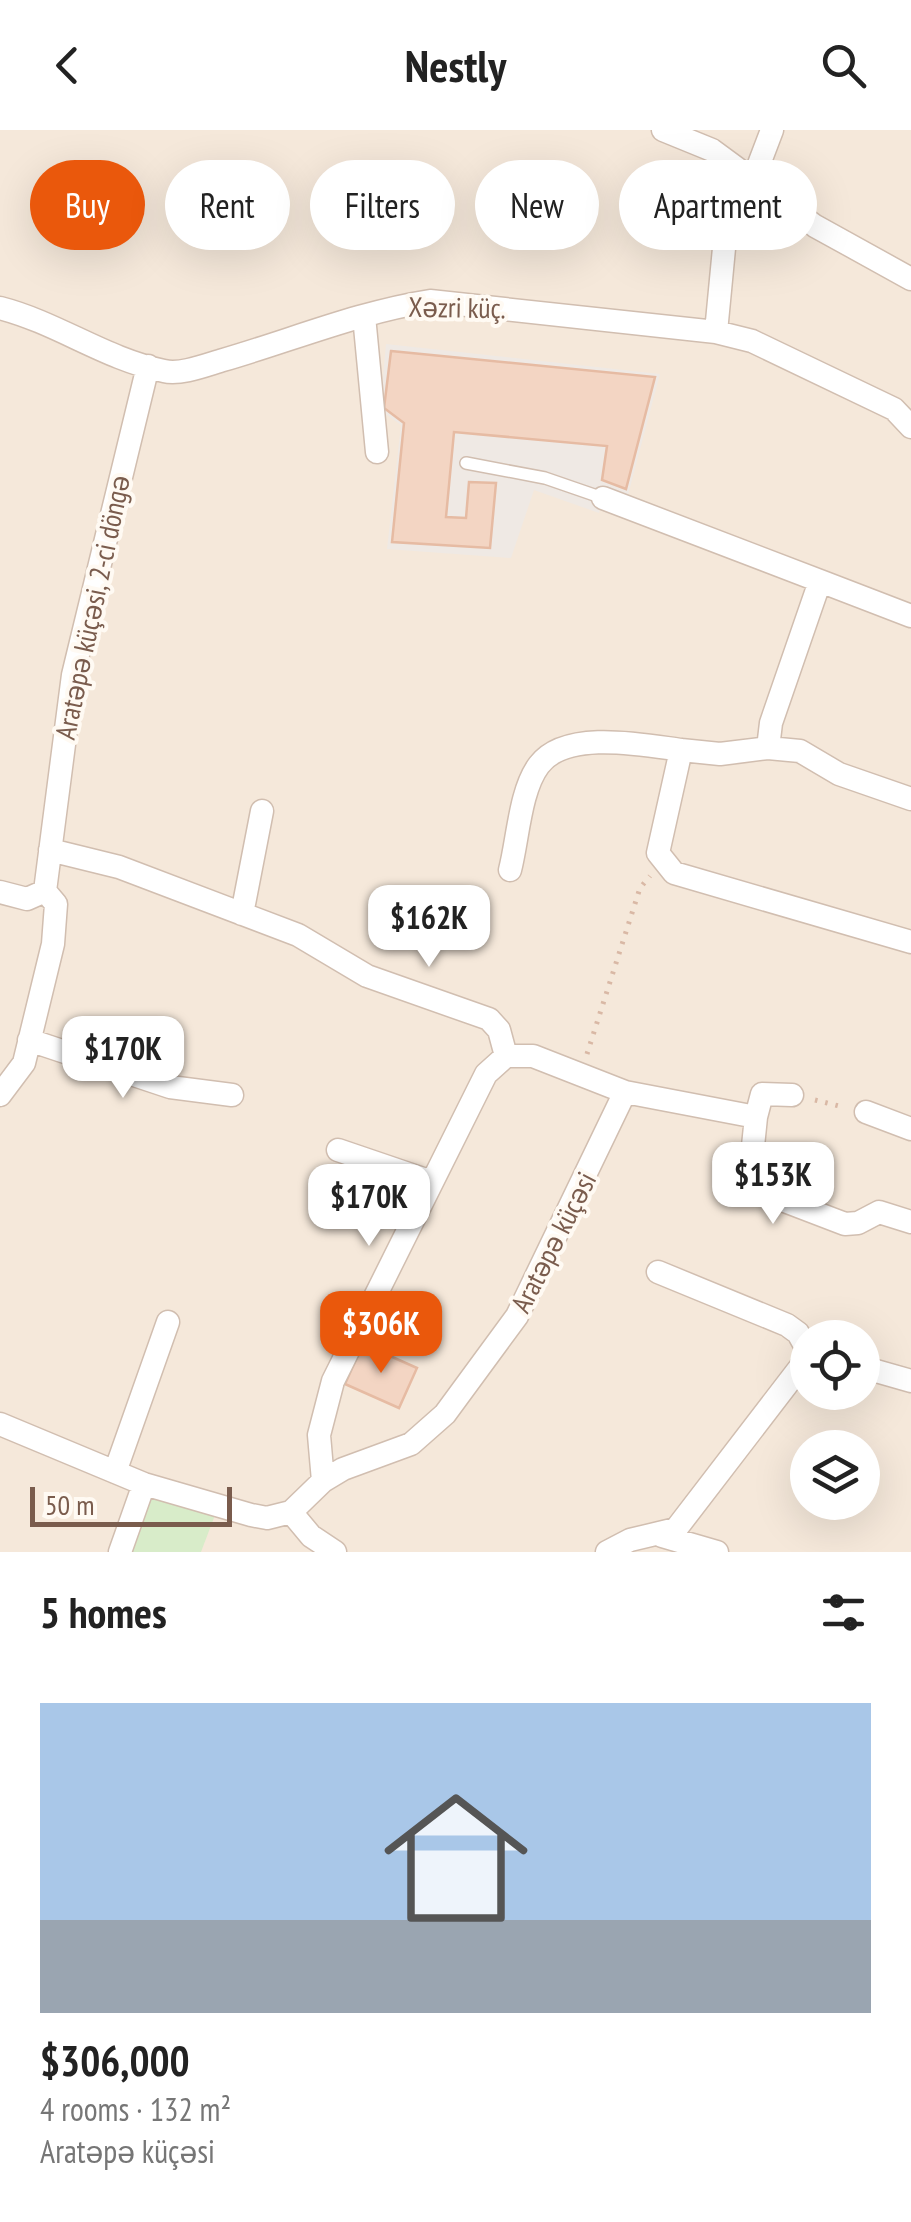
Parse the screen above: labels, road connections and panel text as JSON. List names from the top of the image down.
{
  "streets": {
    "street": ["Xəzri küç.", "Aratəpə küçəsi, 2-ci döngə", "Aratəpə küçəsi"]
  },
  "crossings": [
    ["Xəzri küç.", "Aratəpə küçəsi, 2-ci döngə"]
  ],
  "scale_bar": "50 m",
  "page": {
    "header": "Nestly",
    "chip": [
      "Buy",
      "Rent",
      "Filters",
      "New",
      "Apartment"
    ],
    "price": [
      "$162K",
      "$170K",
      "$153K",
      "$170K",
      "$306K"
    ],
    "scale": "50 m",
    "heading": "5 homes",
    "list": [
      {
        "name": "$306,000",
        "note": "4 rooms · 132 m² · Aratəpə küçəsi"
      }
    ]
  }
}
